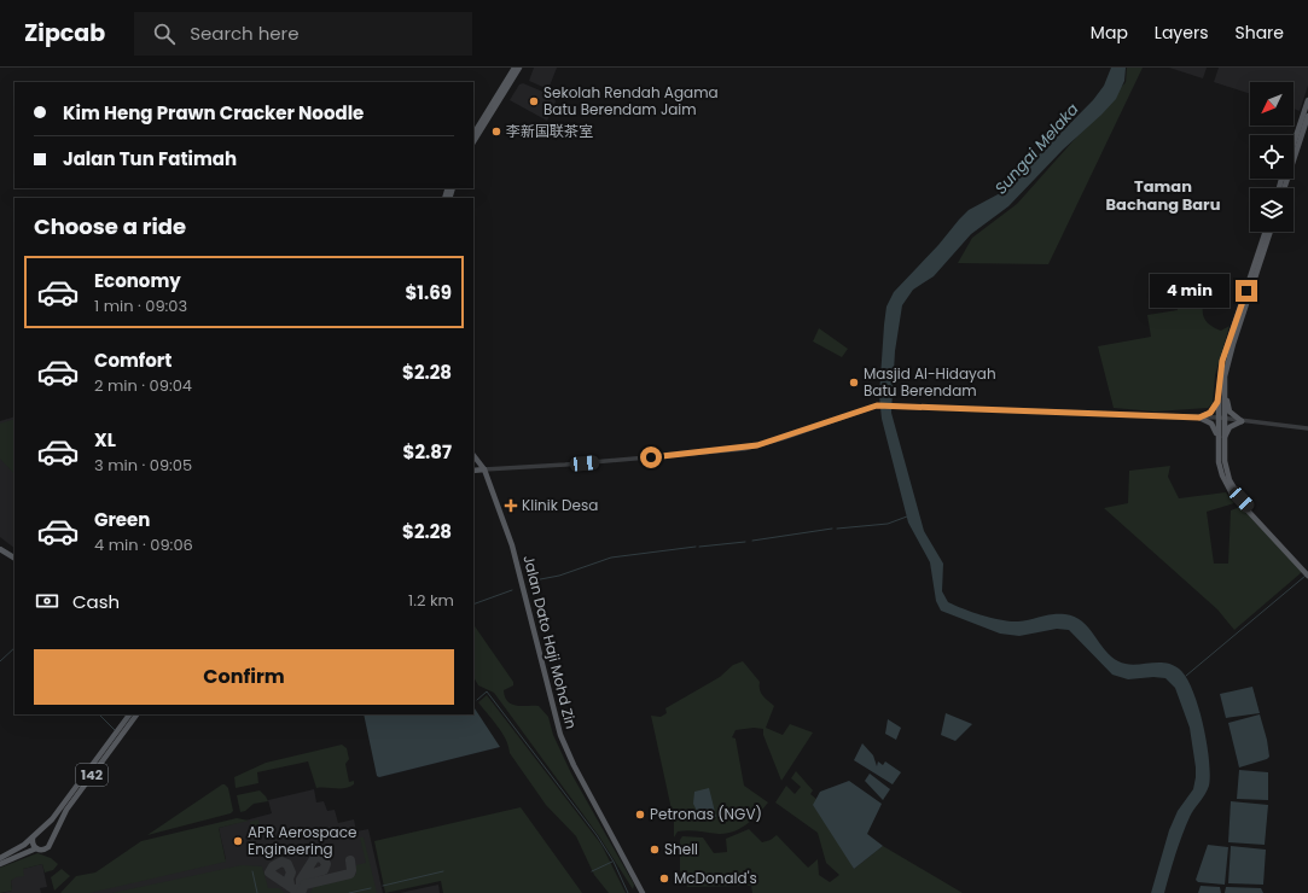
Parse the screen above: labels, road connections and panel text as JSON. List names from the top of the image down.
{
  "streets": {
    "main road": ["Jalan Dato Haji Mohd Zin", "142"]
  },
  "districts": ["Taman Bachang Baru"],
  "water": ["Sungai Melaka"],
  "places": {
    "other": [
      "Sekolah Rendah Agama Batu Berendam Jaim",
      "李新国联茶室",
      "Masjid Al-Hidayah Batu Berendam",
      "Petronas (NGV)",
      "APR Aerospace Engineering",
      "Shell",
      "McDonald's"
    ],
    "health": ["Klinik Desa"]
  },
  "north": "bottom left",
  "page": {
    "header": "Zipcab",
    "search": "Search here",
    "nav": ["Map", "Layers", "Share"],
    "banner": ["Kim Heng Prawn Cracker Noodle", "Jalan Tun Fatimah"],
    "heading": "Choose a ride",
    "list": [
      {
        "name": "Economy",
        "note": "1 min · 09:03",
        "value": "$1.69"
      },
      {
        "name": "Comfort",
        "note": "2 min · 09:04",
        "value": "$2.28"
      },
      {
        "name": "XL",
        "note": "3 min · 09:05",
        "value": "$2.87"
      },
      {
        "name": "Green",
        "note": "4 min · 09:06",
        "value": "$2.28"
      }
    ],
    "bubble": "4 min",
    "pay": ["Cash", "1.2 km"],
    "buttons": "Confirm"
  }
}
